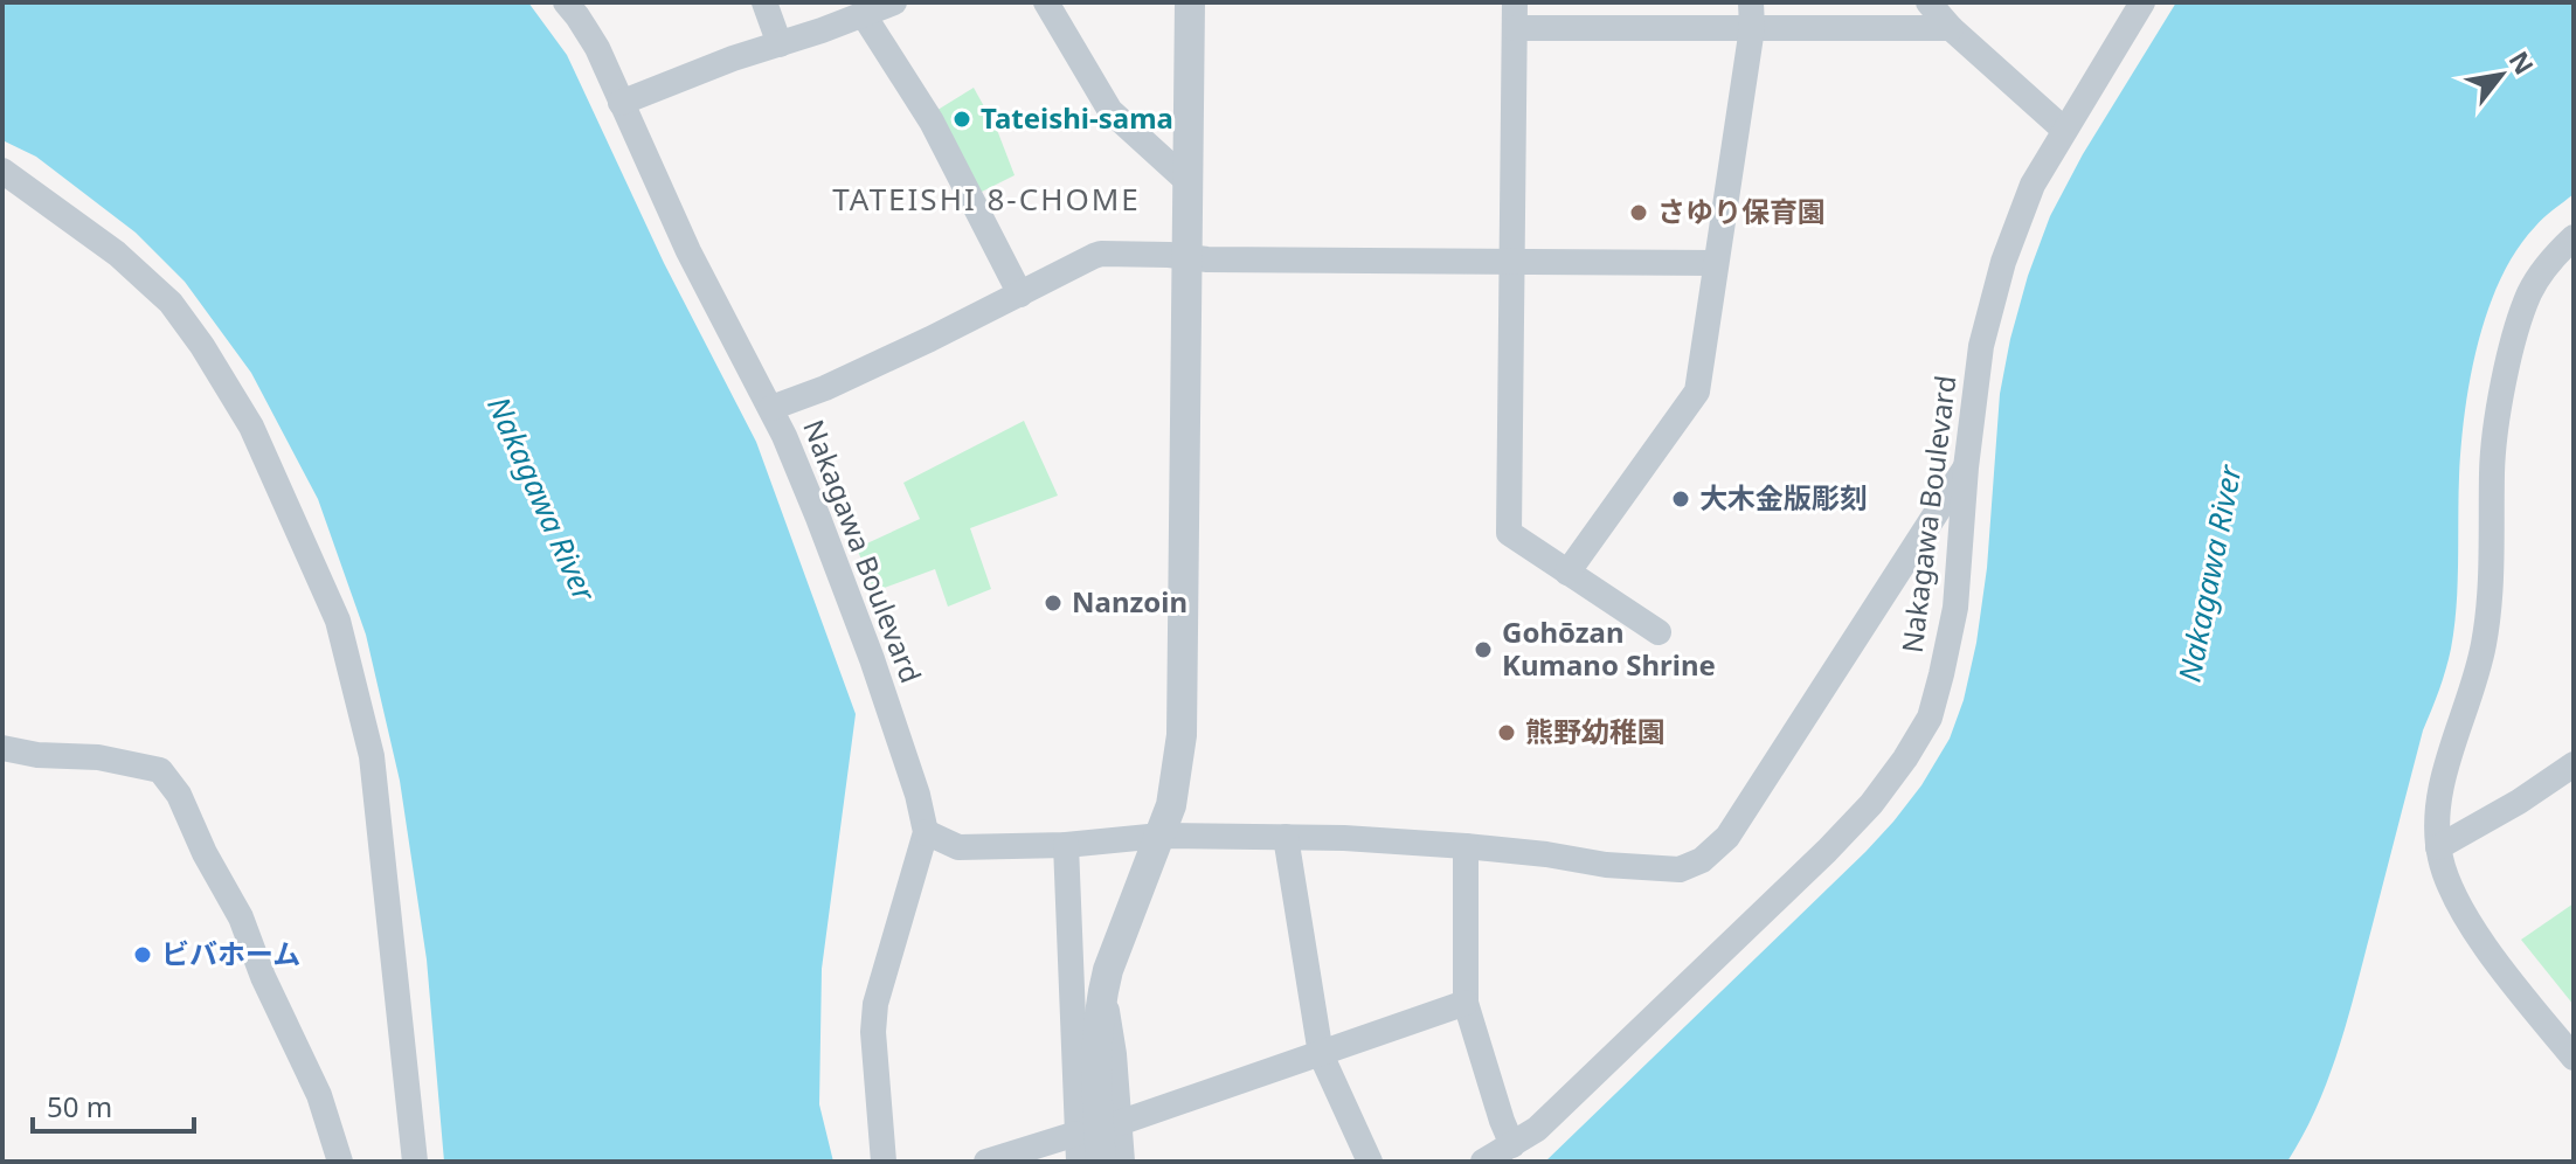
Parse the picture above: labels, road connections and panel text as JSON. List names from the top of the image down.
{
  "streets": {
    "street": ["Nakagawa Boulevard"]
  },
  "districts": ["TATEISHI 8-CHOME"],
  "water": ["Nakagawa River"],
  "places": [
    "Tateishi-sama",
    "さゆり保育園",
    "大木金版彫刻",
    "Nanzoin",
    "Gohōzan Kumano Shrine",
    "熊野幼稚園",
    "ビバホーム"
  ],
  "scale_bar": "50 m",
  "north": "top right"
}
